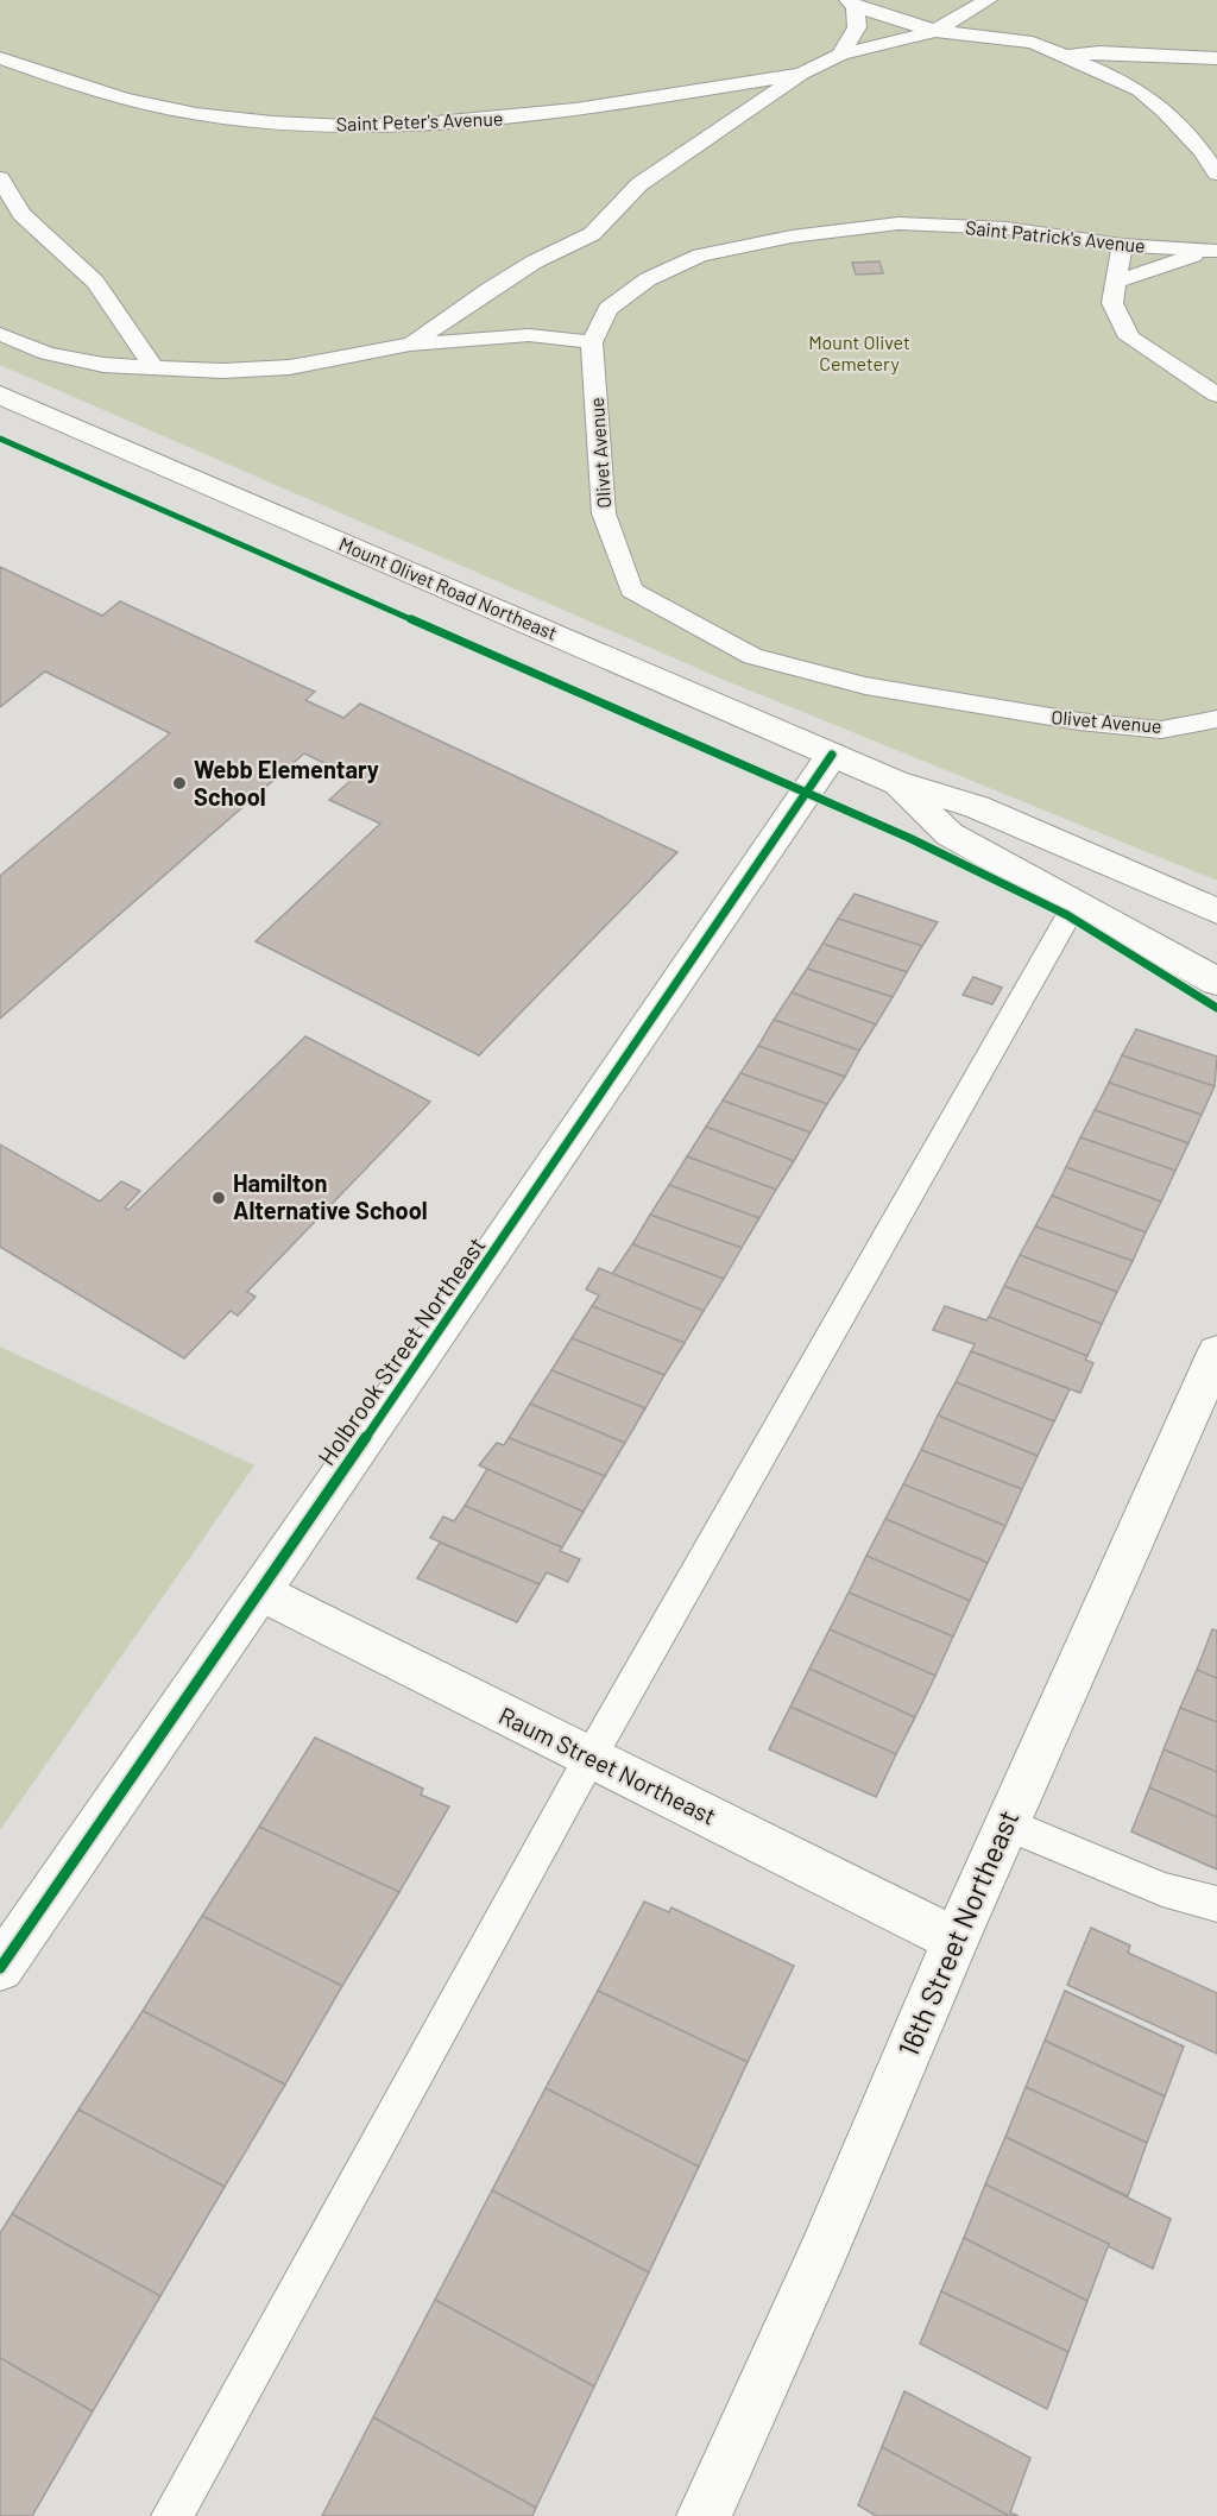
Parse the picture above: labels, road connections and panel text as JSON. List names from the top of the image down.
{
  "streets": {
    "street": [
      "Mount Olivet Road Northeast",
      "Holbrook Street Northeast",
      "Raum Street Northeast",
      "16th Street Northeast"
    ],
    "lane": ["Saint Peter's Avenue", "Saint Patrick's Avenue", "Olivet Avenue"]
  },
  "crossings": [
    ["Saint Patrick's Avenue", "Olivet Avenue"],
    ["Mount Olivet Road Northeast", "Holbrook Street Northeast"],
    ["Holbrook Street Northeast", "Raum Street Northeast"],
    ["Raum Street Northeast", "16th Street Northeast"]
  ],
  "parks": ["Mount Olivet Cemetery"],
  "places": ["Webb Elementary School", "Hamilton Alternative School"]
}
